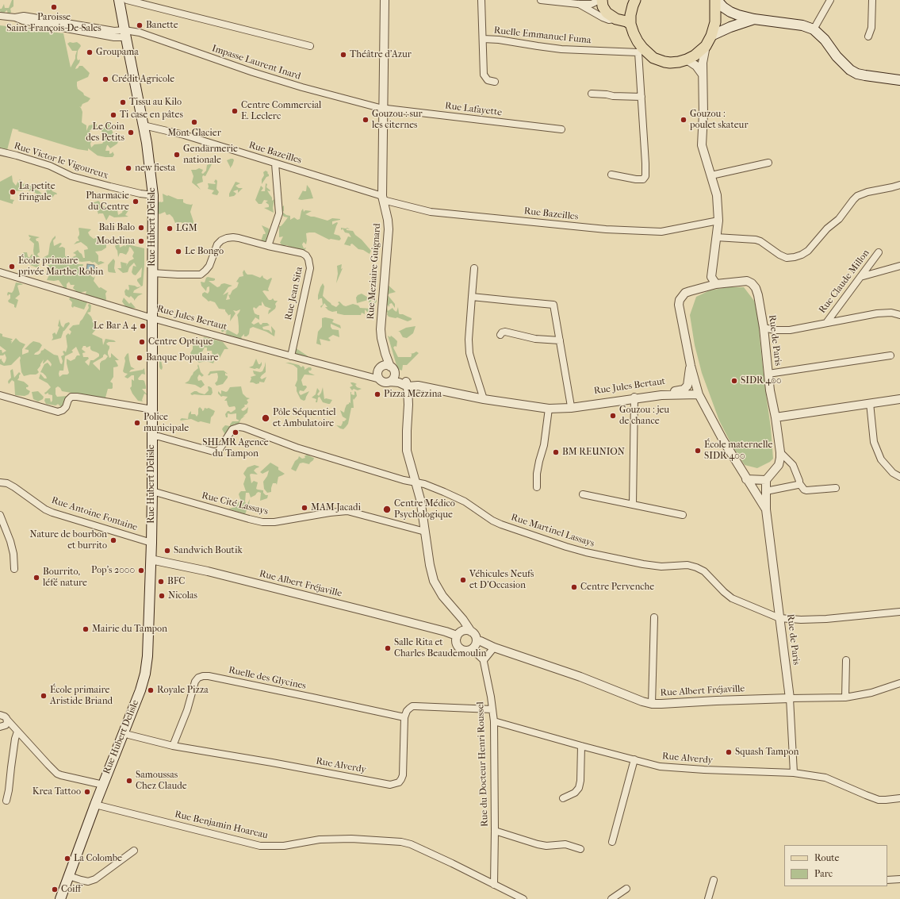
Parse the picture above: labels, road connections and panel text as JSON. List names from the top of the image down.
{
  "streets": {
    "main road": ["Rue Hubert Delisle"],
    "street": [
      "Ruelle Emmanuel Fuma",
      "Impasse Laurent Inard",
      "Rue Lafayette",
      "Rue Bazeilles",
      "Rue Victor le Vigoureux",
      "Rue Meziaire Guignard",
      "Rue Claude Millon",
      "Rue Jean Sita",
      "Rue Jules Bertaut",
      "Rue de Paris",
      "Rue Cité Lassays",
      "Rue Antoine Fontaine",
      "Rue Martinel Lassays",
      "Rue Albert Fréjaville",
      "Ruelle des Glycines",
      "Rue Alverdy",
      "Rue du Docteur Henri Roussel",
      "Rue Benjamin Hoareau"
    ]
  },
  "crossings": [
    ["Impasse Laurent Inard", "Rue Lafayette"],
    ["Impasse Laurent Inard", "Rue Hubert Delisle"],
    ["Impasse Laurent Inard", "Rue Meziaire Guignard"],
    ["Rue Lafayette", "Rue Meziaire Guignard"],
    ["Rue Bazeilles", "Rue Hubert Delisle"],
    ["Rue Bazeilles", "Rue Meziaire Guignard"],
    ["Rue Victor le Vigoureux", "Rue Hubert Delisle"],
    ["Rue Hubert Delisle", "Rue Jean Sita"],
    ["Rue Hubert Delisle", "Rue Jules Bertaut"],
    ["Rue Hubert Delisle", "Rue Cité Lassays"],
    ["Rue Hubert Delisle", "Rue Antoine Fontaine"],
    ["Rue Hubert Delisle", "Rue Martinel Lassays"],
    ["Rue Hubert Delisle", "Rue Albert Fréjaville"],
    ["Rue Hubert Delisle", "Rue Alverdy"],
    ["Rue Hubert Delisle", "Rue Benjamin Hoareau"],
    ["Rue Meziaire Guignard", "Rue Jules Bertaut"],
    ["Rue Claude Millon", "Rue de Paris"],
    ["Rue Jean Sita", "Rue Jules Bertaut"],
    ["Rue Jules Bertaut", "Rue de Paris"],
    ["Rue de Paris", "Rue Martinel Lassays"],
    ["Rue de Paris", "Rue Albert Fréjaville"],
    ["Rue de Paris", "Rue Alverdy"],
    ["Ruelle des Glycines", "Rue Alverdy"],
    ["Rue Alverdy", "Rue du Docteur Henri Roussel"],
    ["Rue du Docteur Henri Roussel", "Rue Benjamin Hoareau"]
  ],
  "places": [
    "Paroisse Saint-François-De-Sales",
    "Banette",
    "Groupama",
    "Théâtre d'Azur",
    "Crédit Agricole",
    "Tissu au Kilo",
    "Centre Commercial E. Leclerc",
    "Ti case en pâtes",
    "Gouzou : sur les citernes",
    "Gouzou : poulet skateur",
    "Mont Glacier",
    "Le Coin des Petits",
    "Gendarmerie nationale",
    "new fiesta",
    "La petite fringale",
    "Pharmacie du Centre",
    "Bali Balo",
    "LGM",
    "Modelina",
    "Le Bongo",
    "École primaire privée Marthe Robin",
    "Le Bar A 4",
    "Centre Optique",
    "Banque Populaire",
    "SIDR 400",
    "Pizza Mezzina",
    "Gouzou : jeu de chance",
    "Pôle Séquentiel et Ambulatoire",
    "Police municipale",
    "SHLMR Agence du Tampon",
    "École maternelle SIDR 400",
    "BM REUNION",
    "MAM Jacadi",
    "Centre Médico Psychologique",
    "Nature de bourbon et burrito",
    "Sandwich Boutik",
    "Pop's 2000",
    "Bourrito, léfé nature",
    "Véhicules Neufs et D'Occasion",
    "BFC",
    "Centre Pervenche",
    "Nicolas",
    "Mairie du Tampon",
    "Salle Rita et Charles Beaudemoulin",
    "Royale Pizza",
    "École primaire Aristide Briand",
    "Squash Tampon",
    "Samoussas Chez Claude",
    "Krea Tattoo",
    "La Colombe",
    "Coiff"
  ],
  "legend": ["Route", "Parc"]
}
